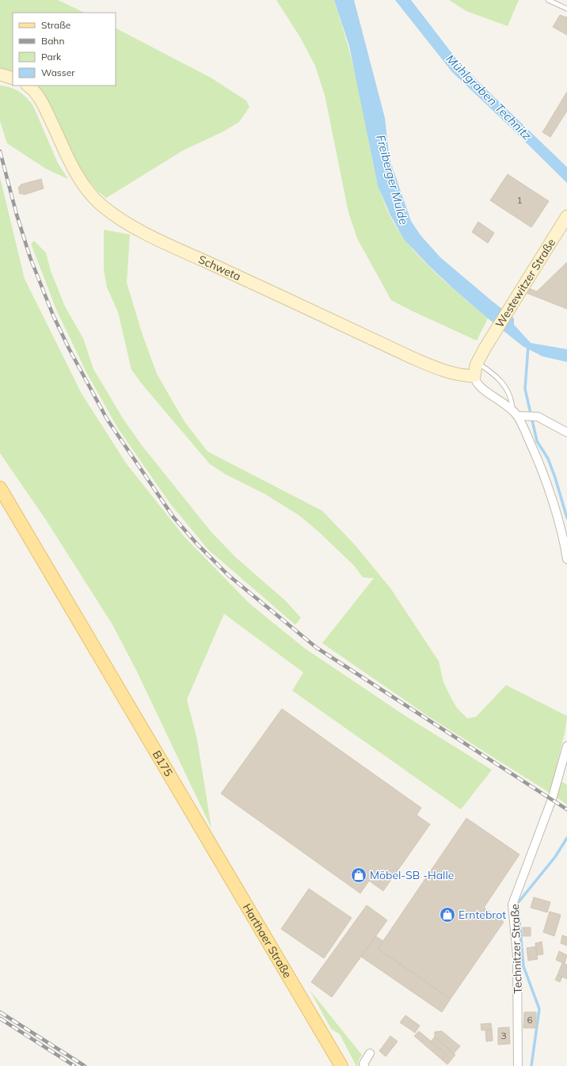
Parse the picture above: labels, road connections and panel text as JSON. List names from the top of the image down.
{
  "streets": {
    "main road": ["B175", "Harthaer Straße"],
    "street": ["Schweta", "Westewitzer Straße", "Technitzer Straße"]
  },
  "crossings": [
    ["Schweta", "Westewitzer Straße"],
    ["B175", "Harthaer Straße"]
  ],
  "water": ["Mühlgraben Technitz", "Freiberger Mulde"],
  "places": {
    "shop": ["Möbel-SB -Halle", "Erntebrot"]
  },
  "house_numbers": ["1", "6", "3"],
  "legend": [
    "Straße",
    "Bahn",
    "Park",
    "Wasser"
  ]
}
